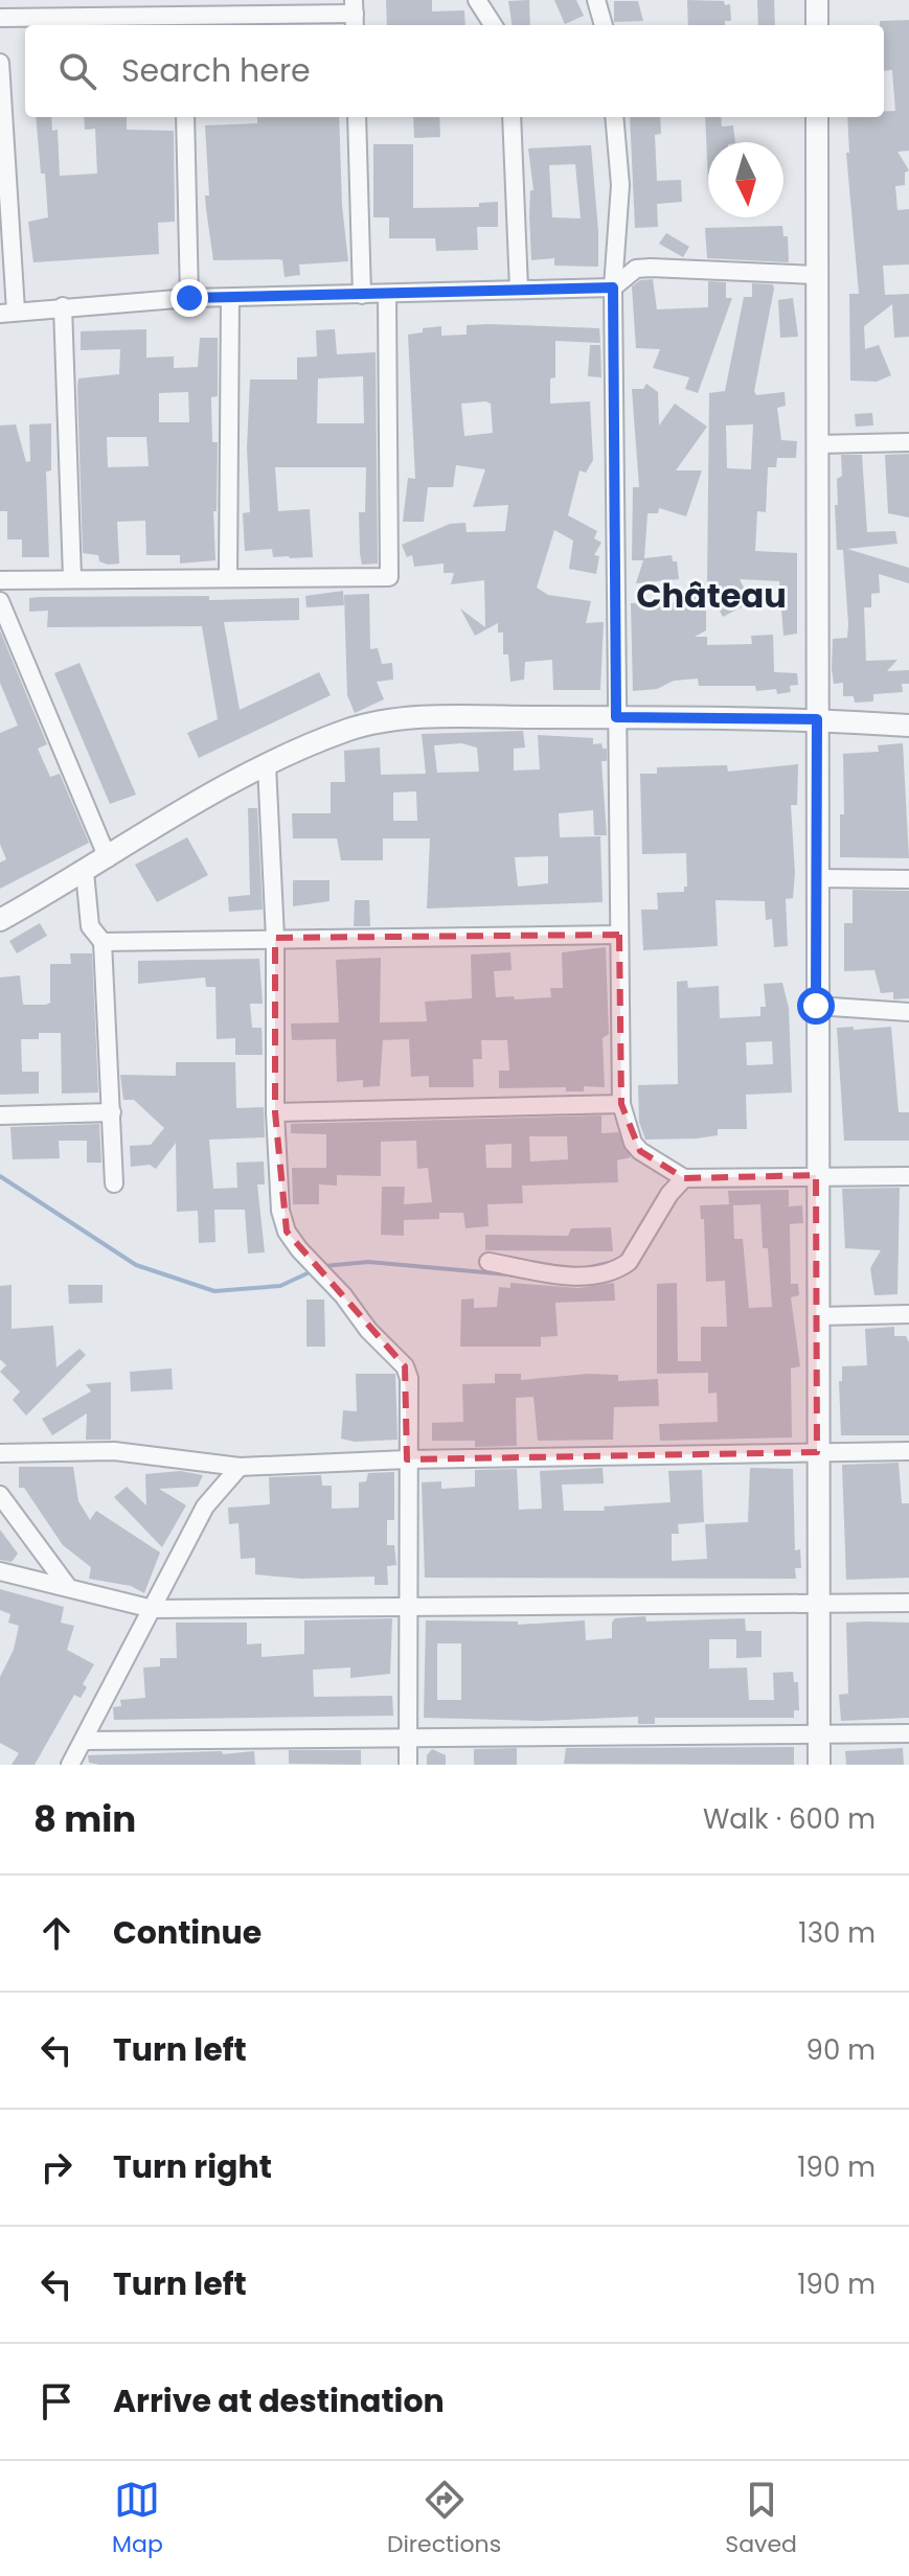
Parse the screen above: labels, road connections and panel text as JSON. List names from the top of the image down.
{
  "districts": ["Château"],
  "north": "bottom",
  "page": {
    "search": "Search here",
    "heading": ["8 min", "Walk · 600 m"],
    "list": [
      ["Continue", "130 m"],
      ["Turn left", "90 m"],
      ["Turn right", "190 m"],
      ["Turn left", "190 m"],
      "Arrive at destination"
    ],
    "nav": ["Map", "Directions", "Saved"]
  }
}
